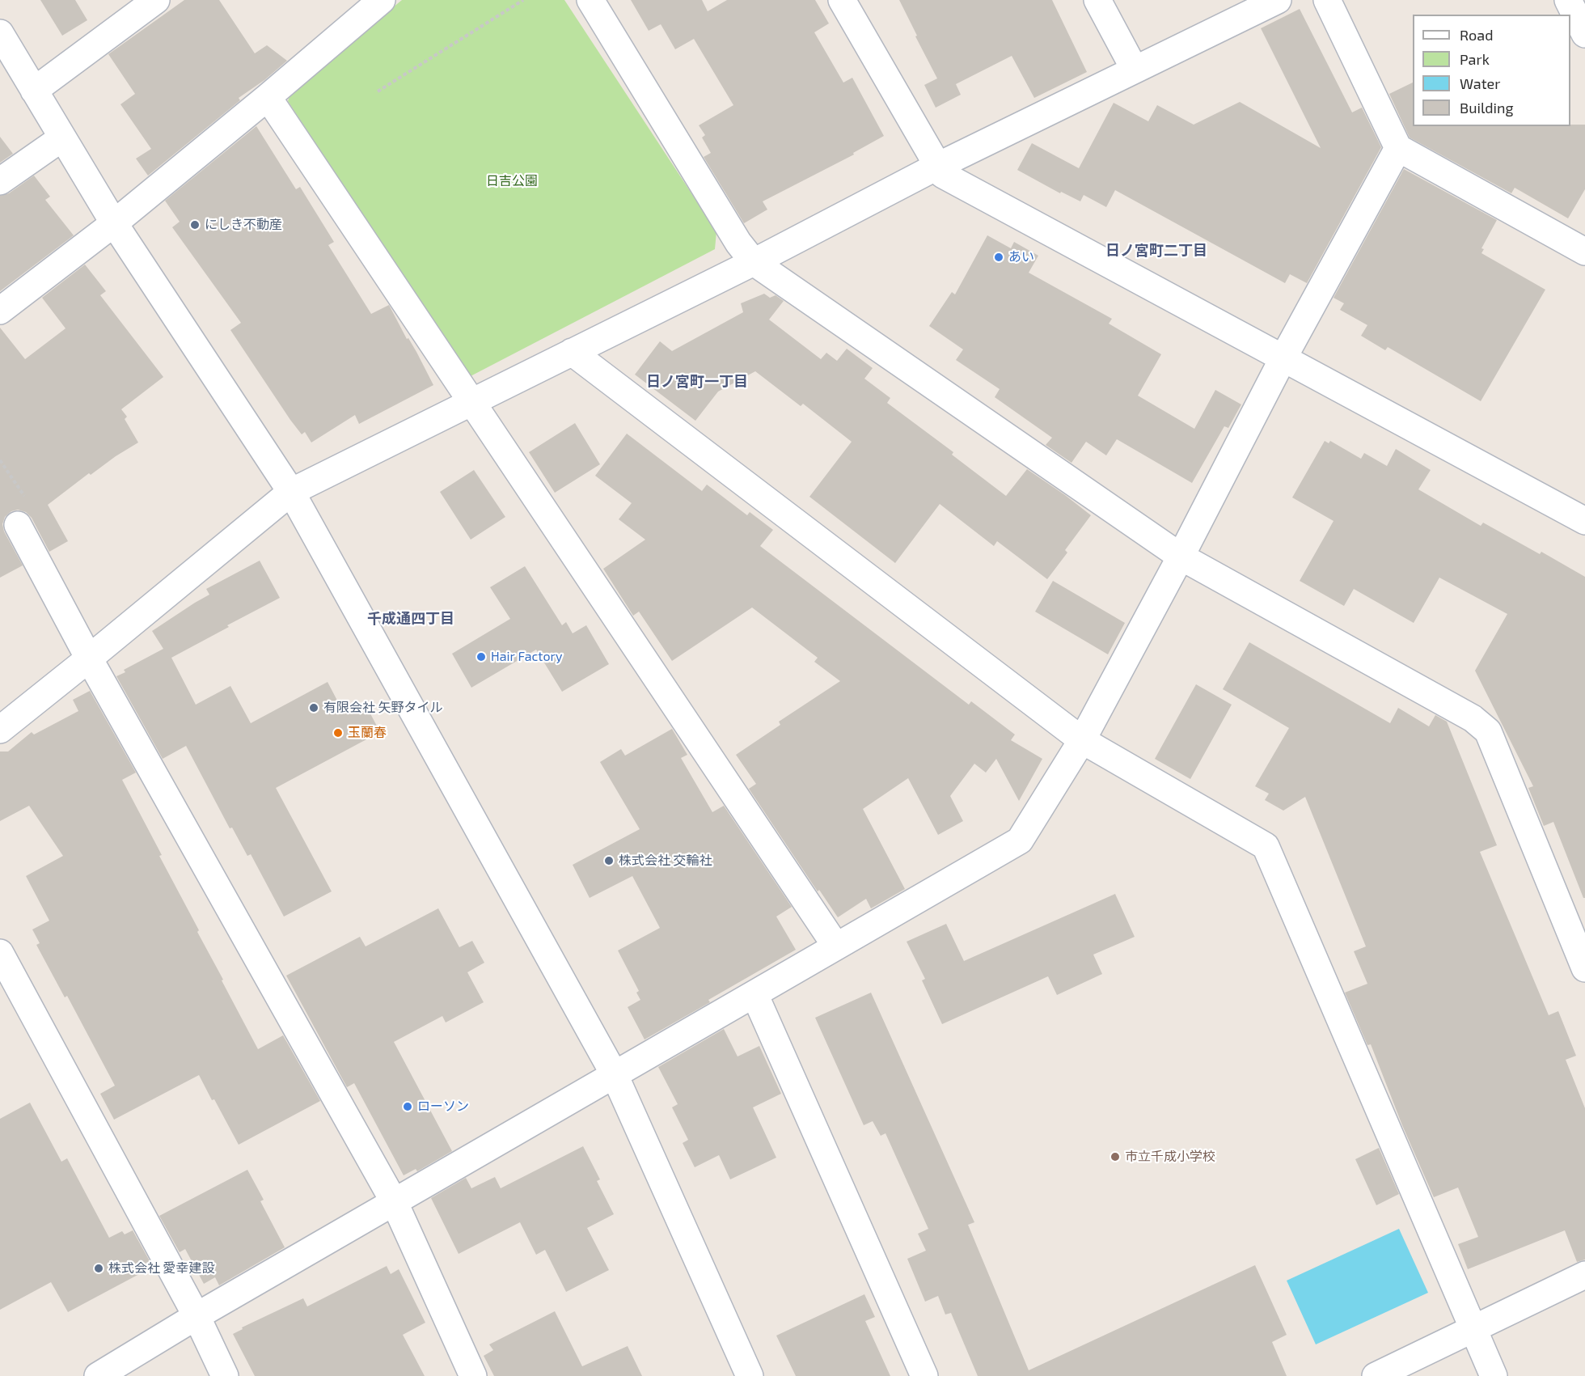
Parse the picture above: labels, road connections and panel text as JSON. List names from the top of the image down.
{
  "districts": ["日ノ宮町二丁目", "日ノ宮町一丁目", "千成通四丁目"],
  "parks": ["日吉公園"],
  "places": [
    "にしき不動産",
    "あい",
    "Hair Factory",
    "有限会社 矢野タイル",
    "玉蘭春",
    "株式会社 交輪社",
    "ローソン",
    "市立千成小学校",
    "株式会社 愛幸建設"
  ],
  "legend": [
    "Road",
    "Park",
    "Water",
    "Building"
  ]
}
